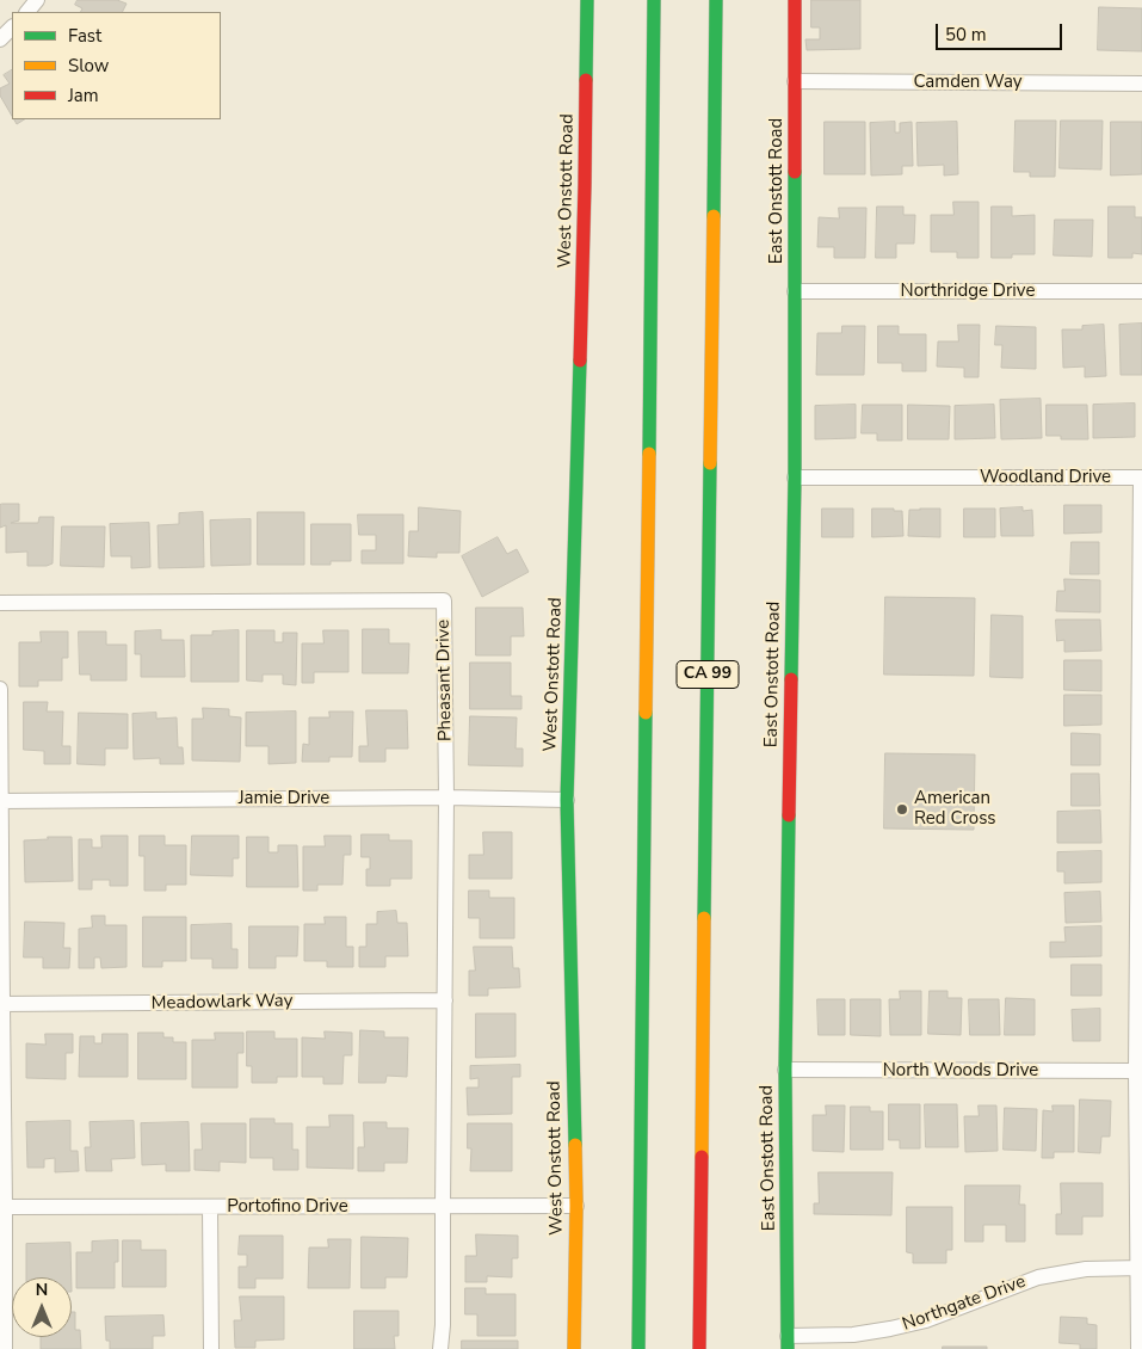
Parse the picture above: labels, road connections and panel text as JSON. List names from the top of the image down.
{
  "streets": {
    "main road": ["West Onstott Road", "East Onstott Road", "CA 99"],
    "street": [
      "Camden Way",
      "Northridge Drive",
      "Woodland Drive",
      "Pheasant Drive",
      "Jamie Drive",
      "Meadowlark Way",
      "North Woods Drive",
      "Portofino Drive",
      "Northgate Drive"
    ]
  },
  "crossings": [
    ["Camden Way", "East Onstott Road"],
    ["West Onstott Road", "Jamie Drive"],
    ["West Onstott Road", "Portofino Drive"],
    ["East Onstott Road", "Northridge Drive"],
    ["East Onstott Road", "Woodland Drive"],
    ["East Onstott Road", "North Woods Drive"],
    ["East Onstott Road", "Northgate Drive"],
    ["Woodland Drive", "North Woods Drive"],
    ["Woodland Drive", "Northgate Drive"],
    ["Pheasant Drive", "Jamie Drive"],
    ["Pheasant Drive", "Meadowlark Way"],
    ["Pheasant Drive", "Portofino Drive"]
  ],
  "places": ["American Red Cross"],
  "legend": ["Fast", "Slow", "Jam"],
  "scale_bar": "50 m",
  "north": "top"
}
